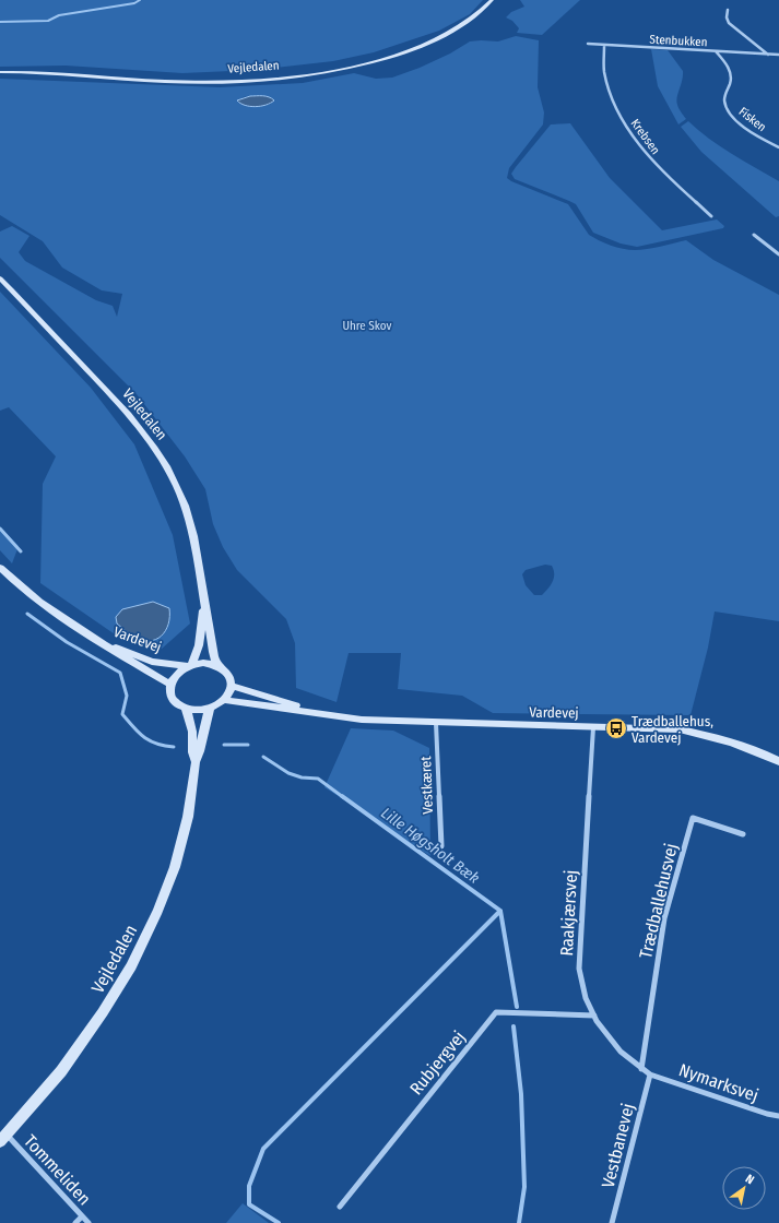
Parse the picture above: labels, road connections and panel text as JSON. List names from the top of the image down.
{
  "streets": {
    "street": [
      "Stenbukken",
      "Vejledalen",
      "Fisken",
      "Krebsen",
      "Vardevej",
      "Vestkæret",
      "Trædballehusvej",
      "Raakjærsvej",
      "Rubjergvej",
      "Nymarksvej",
      "Vestbanevej",
      "Tommeliden"
    ]
  },
  "crossings": [
    ["Stenbukken", "Fisken"],
    ["Stenbukken", "Krebsen"],
    ["Vejledalen", "Vardevej"],
    ["Vejledalen", "Tommeliden"],
    ["Vardevej", "Vestkæret"],
    ["Vardevej", "Raakjærsvej"],
    ["Trædballehusvej", "Raakjærsvej"],
    ["Raakjærsvej", "Rubjergvej"],
    ["Raakjærsvej", "Nymarksvej"],
    ["Raakjærsvej", "Vestbanevej"],
    ["Nymarksvej", "Vestbanevej"]
  ],
  "water": ["Lille Høgsholt Bæk"],
  "parks": ["Uhre Skov"],
  "places": {
    "bus stop": ["Trædballehus, Vardevej"]
  },
  "north": "top right"
}
